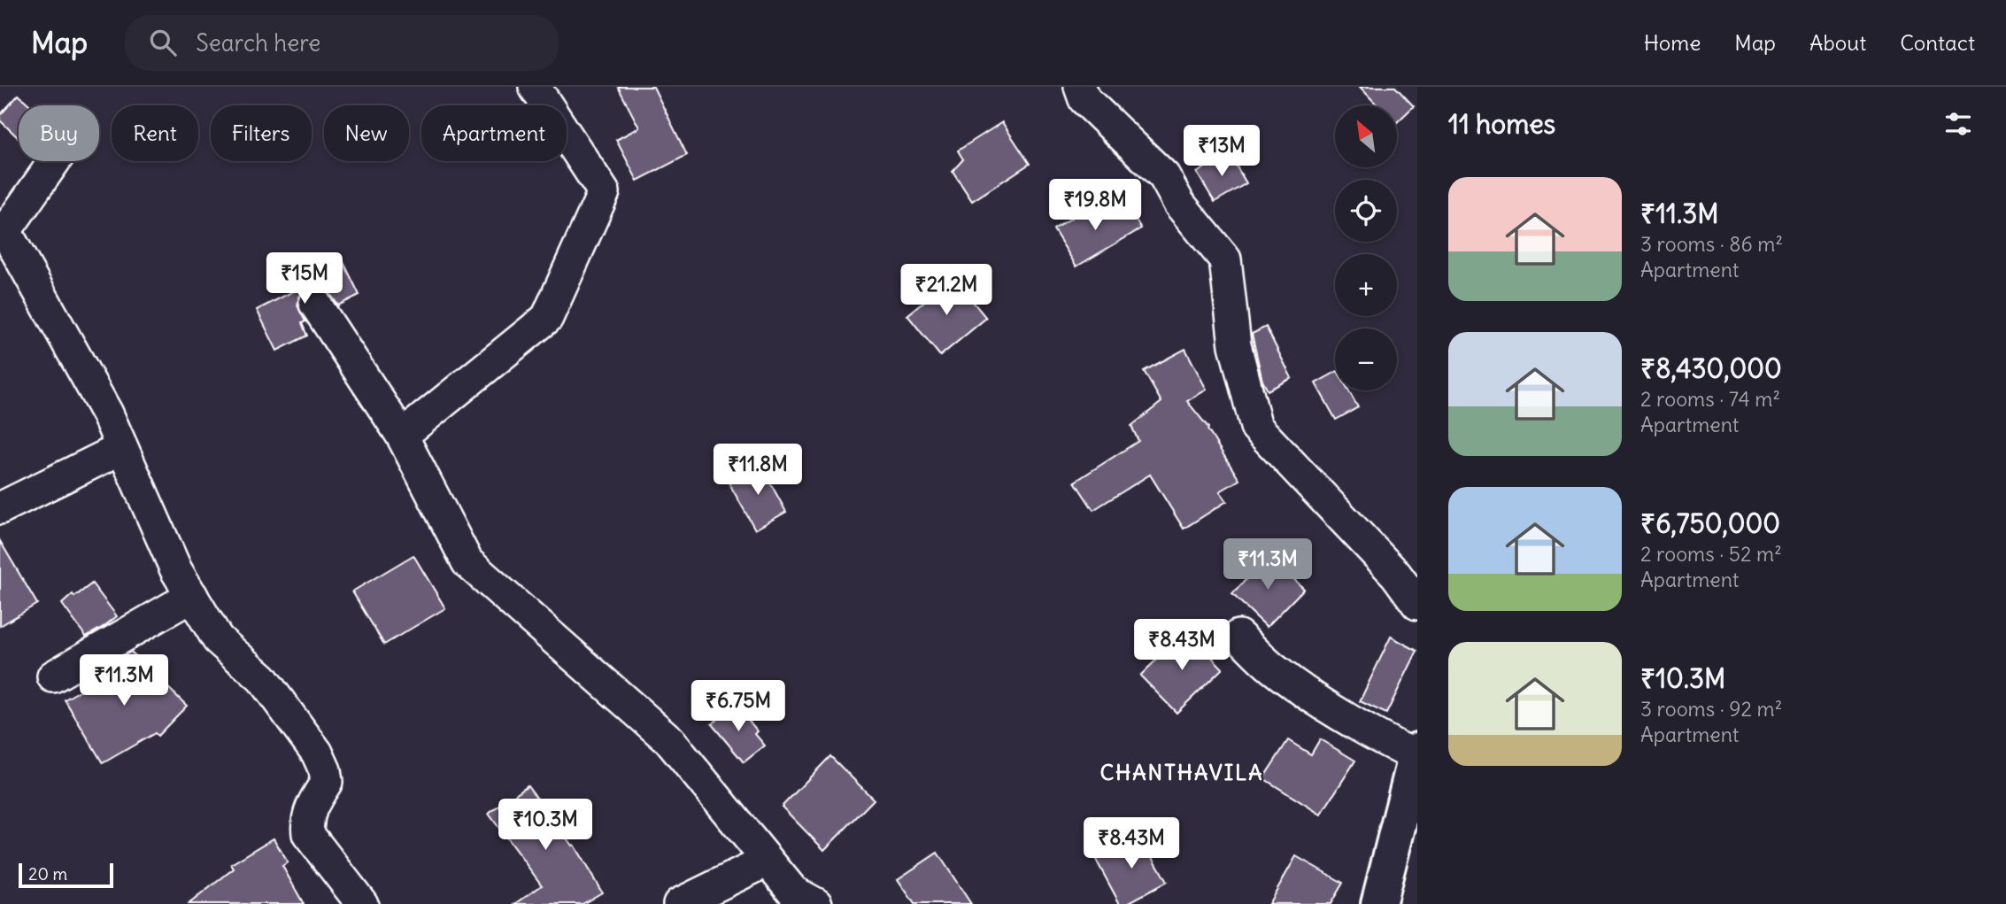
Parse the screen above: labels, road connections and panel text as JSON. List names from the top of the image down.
{
  "districts": ["CHANTHAVILA"],
  "scale_bar": "20 m",
  "north": "top left",
  "page": {
    "header": "Map",
    "search": "Search here",
    "nav": [
      "Home",
      "Map",
      "About",
      "Contact"
    ],
    "heading": "11 homes",
    "map_buttons": ["+", "−"],
    "chip": [
      "Buy",
      "Rent",
      "Filters",
      "New",
      "Apartment"
    ],
    "price": [
      "₹13M",
      "₹19.8M",
      "₹15M",
      "₹21.2M",
      "₹11.8M",
      "₹11.3M",
      "₹8.43M",
      "₹11.3M",
      "₹6.75M",
      "₹10.3M",
      "₹8.43M"
    ],
    "list": [
      {
        "name": "₹11.3M",
        "note": "3 rooms · 86 m² · Apartment"
      },
      {
        "name": "₹8,430,000",
        "note": "2 rooms · 74 m² · Apartment"
      },
      {
        "name": "₹6,750,000",
        "note": "2 rooms · 52 m² · Apartment"
      },
      {
        "name": "₹10.3M",
        "note": "3 rooms · 92 m² · Apartment"
      }
    ],
    "scale": "20 m"
  }
}
